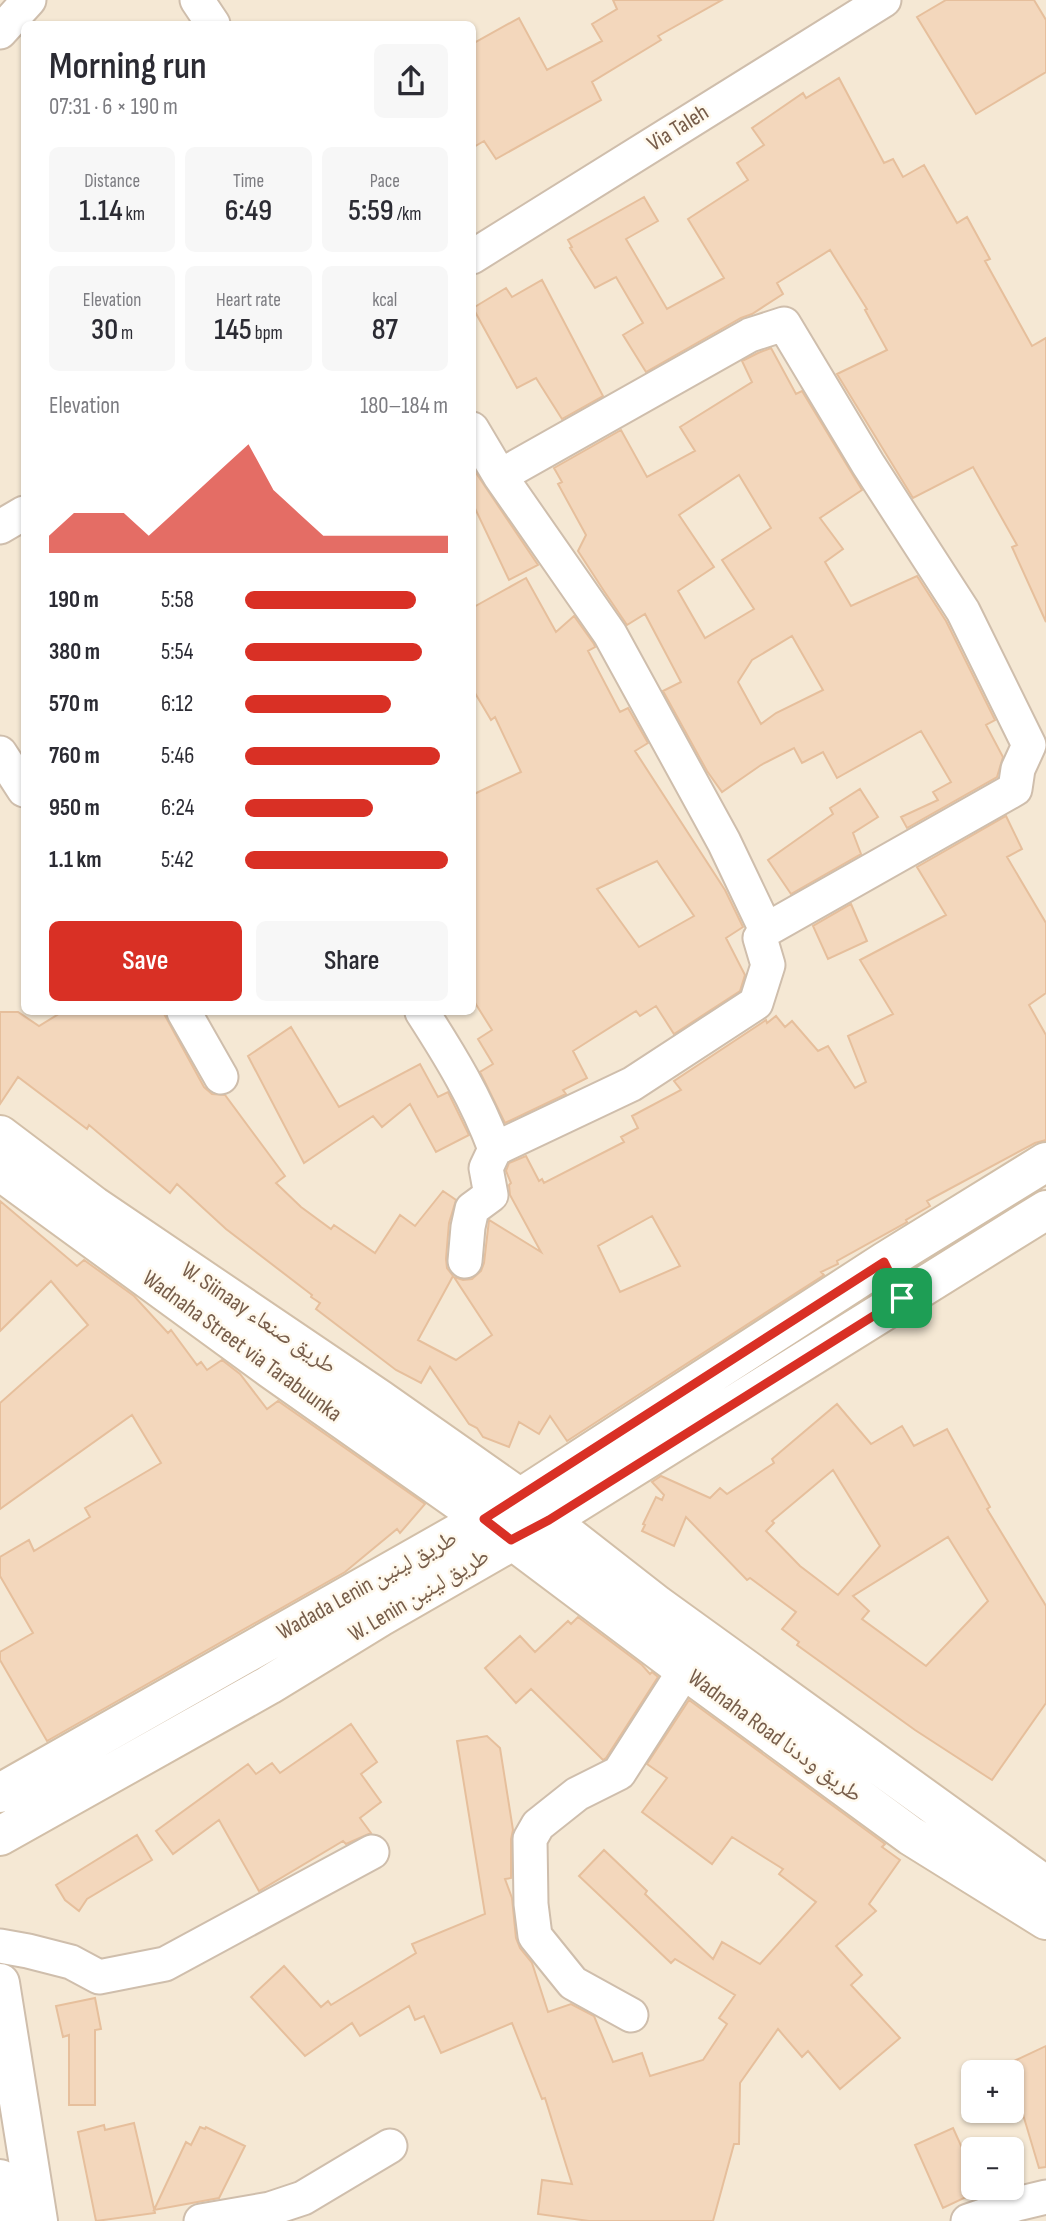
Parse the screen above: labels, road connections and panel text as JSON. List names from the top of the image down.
{
  "streets": {
    "main road": [
      "W. Siinaay طريق صنعاء",
      "Wadnaha Street via Tarabuunka",
      "Wadada Lenin طريق لينين",
      "W. Lenin طريق لينين",
      "Wadnaha Road طريق وددنا"
    ],
    "street": ["Via Taleh"]
  },
  "crossings": [
    ["W. Siinaay طريق صنعاء", "Wadnaha Street via Tarabuunka"],
    ["W. Siinaay طريق صنعاء", "W. Lenin طريق لينين"],
    ["W. Siinaay طريق صنعاء", "Wadnaha Road طريق وددنا"],
    ["Wadnaha Street via Tarabuunka", "Wadada Lenin طريق لينين"],
    ["Wadnaha Street via Tarabuunka", "W. Lenin طريق لينين"],
    ["Wadnaha Street via Tarabuunka", "Wadnaha Road طريق وددنا"],
    ["Wadada Lenin طريق لينين", "W. Lenin طريق لينين"],
    ["Wadada Lenin طريق لينين", "Wadnaha Road طريق وددنا"],
    ["W. Lenin طريق لينين", "Wadnaha Road طريق وددنا"]
  ],
  "page": {
    "heading": ["Morning run", "07:31 · 6 × 190 m"],
    "stats": [
      ["Distance", "1.14 km"],
      ["Time", "6:49"],
      ["Pace", "5:59 /km"],
      ["Elevation", "30 m"],
      ["Heart rate", "145 bpm"],
      ["kcal", "87"]
    ],
    "chart": ["Elevation", "180–184 m"],
    "list": [
      {
        "name": "190 m",
        "note": "5:58"
      },
      {
        "name": "380 m",
        "note": "5:54"
      },
      {
        "name": "570 m",
        "note": "6:12"
      },
      {
        "name": "760 m",
        "note": "5:46"
      },
      {
        "name": "950 m",
        "note": "6:24"
      },
      {
        "name": "1.1 km",
        "note": "5:42"
      }
    ],
    "buttons": ["Save", "Share"],
    "map_buttons": ["+", "−"]
  }
}
